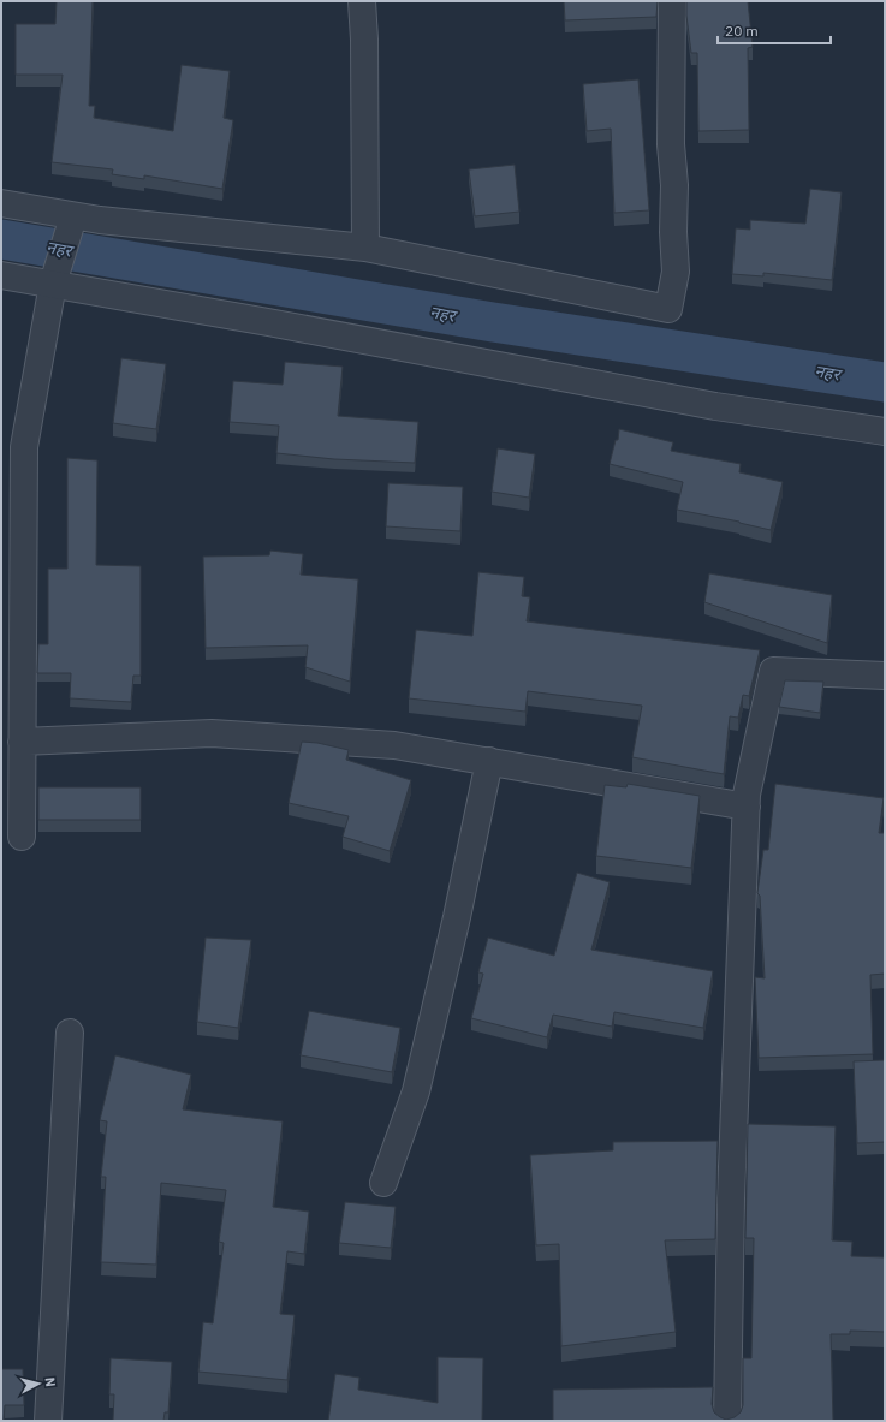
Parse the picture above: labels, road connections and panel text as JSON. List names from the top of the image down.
{
  "water": ["नहर"],
  "scale_bar": "20 m",
  "north": "right"
}
